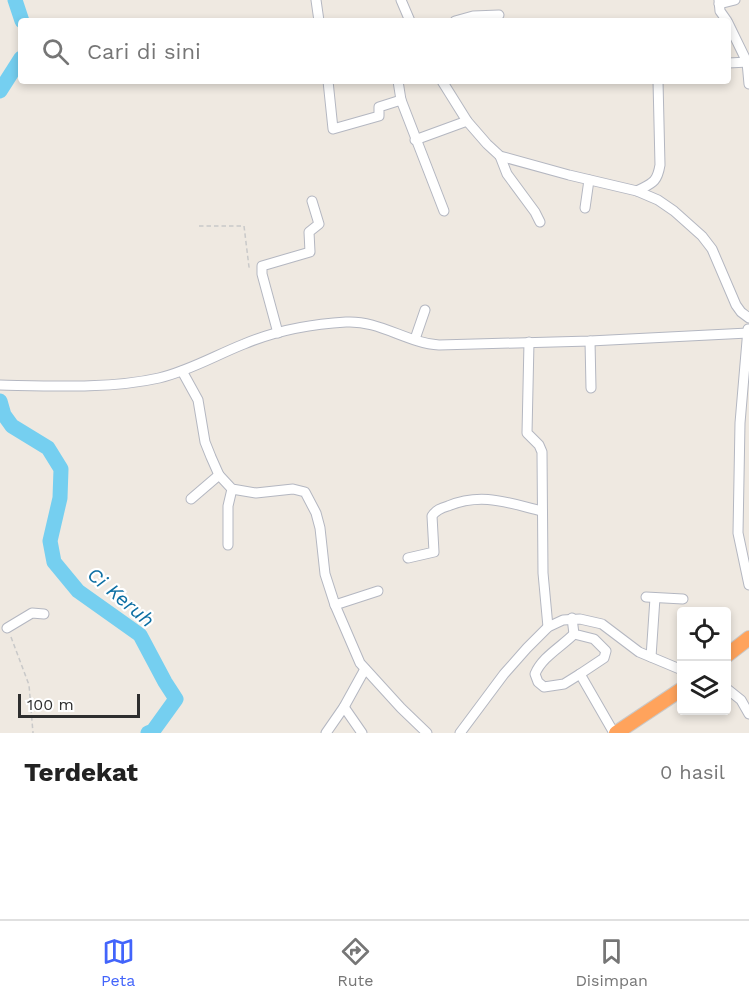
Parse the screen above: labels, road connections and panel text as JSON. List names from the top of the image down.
{
  "water": ["Ci Keruh"],
  "scale_bar": "100 m",
  "page": {
    "search": "Cari di sini",
    "scale": "100 m",
    "heading": ["Terdekat", "0 hasil"],
    "nav": ["Peta", "Rute", "Disimpan"]
  }
}
